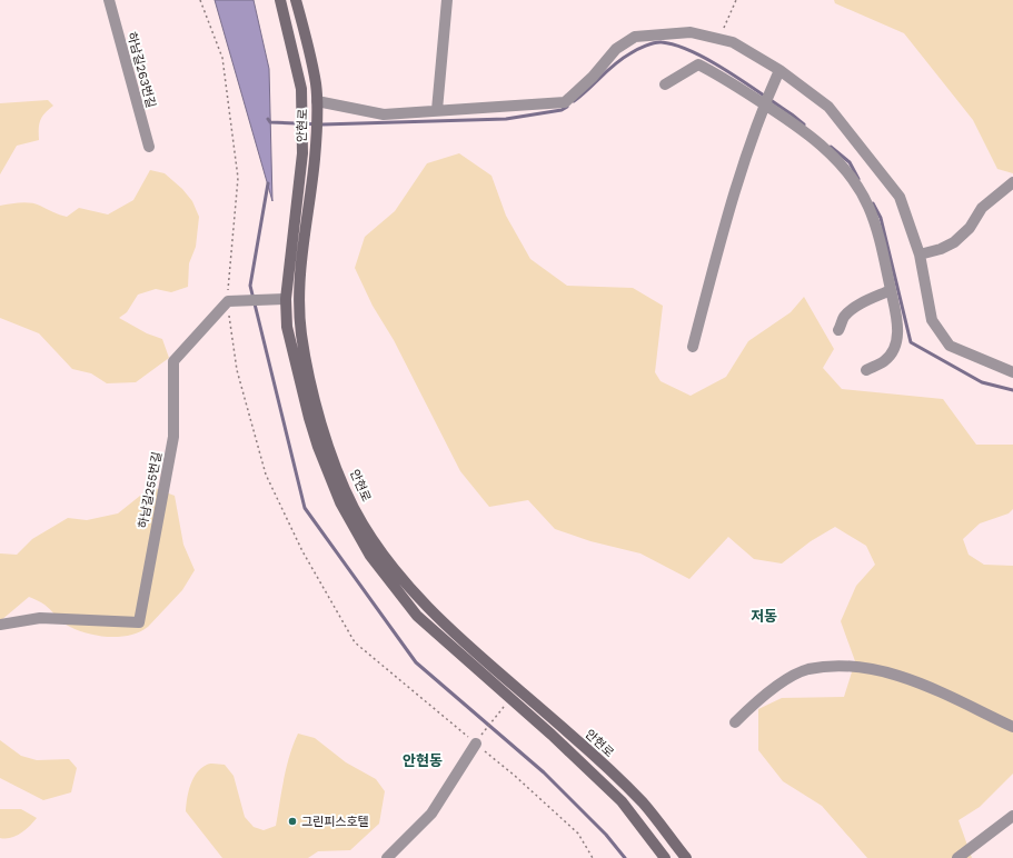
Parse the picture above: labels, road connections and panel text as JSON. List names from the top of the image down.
{
  "streets": {
    "street": ["하남길263번길", "안현로", "하남길255번길"]
  },
  "crossings": [
    ["안현로", "하남길255번길"]
  ],
  "districts": ["저동", "안현동"],
  "places": ["그린피스호텔"]
}
